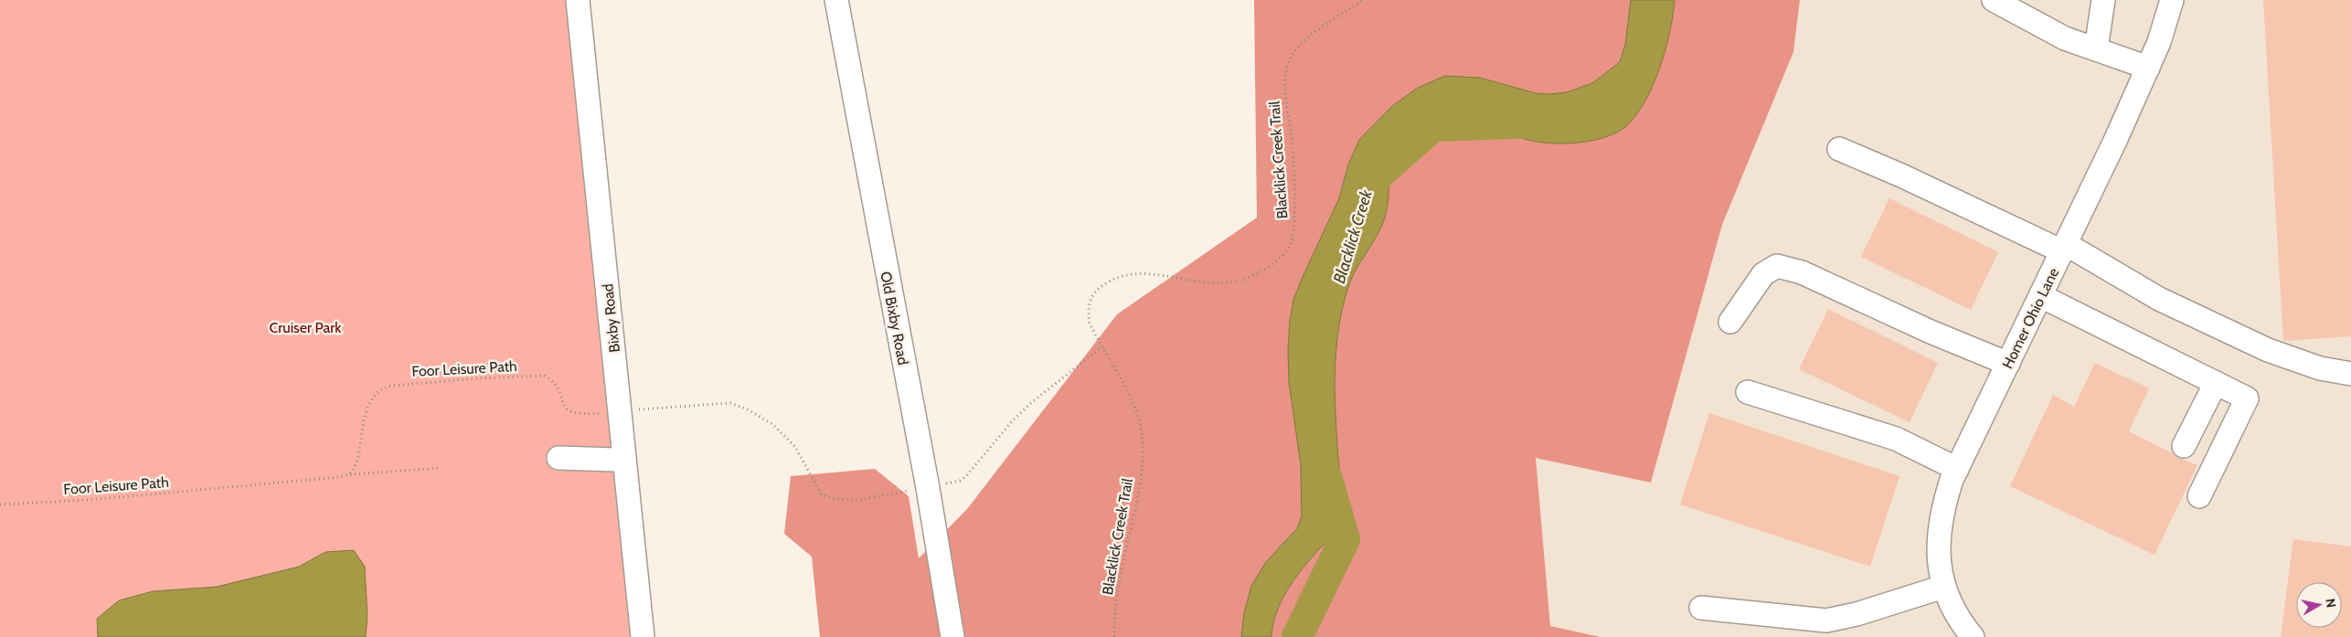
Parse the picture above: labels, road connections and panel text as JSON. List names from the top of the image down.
{
  "streets": {
    "street": ["Bixby Road", "Old Bixby Road", "Homer Ohio Lane"],
    "path": ["Blacklick Creek Trail", "Foor Leisure Path"]
  },
  "crossings": [
    ["Bixby Road", "Foor Leisure Path"],
    ["Old Bixby Road", "Foor Leisure Path"]
  ],
  "water": ["Blacklick Creek"],
  "parks": ["Cruiser Park"],
  "north": "right"
}
